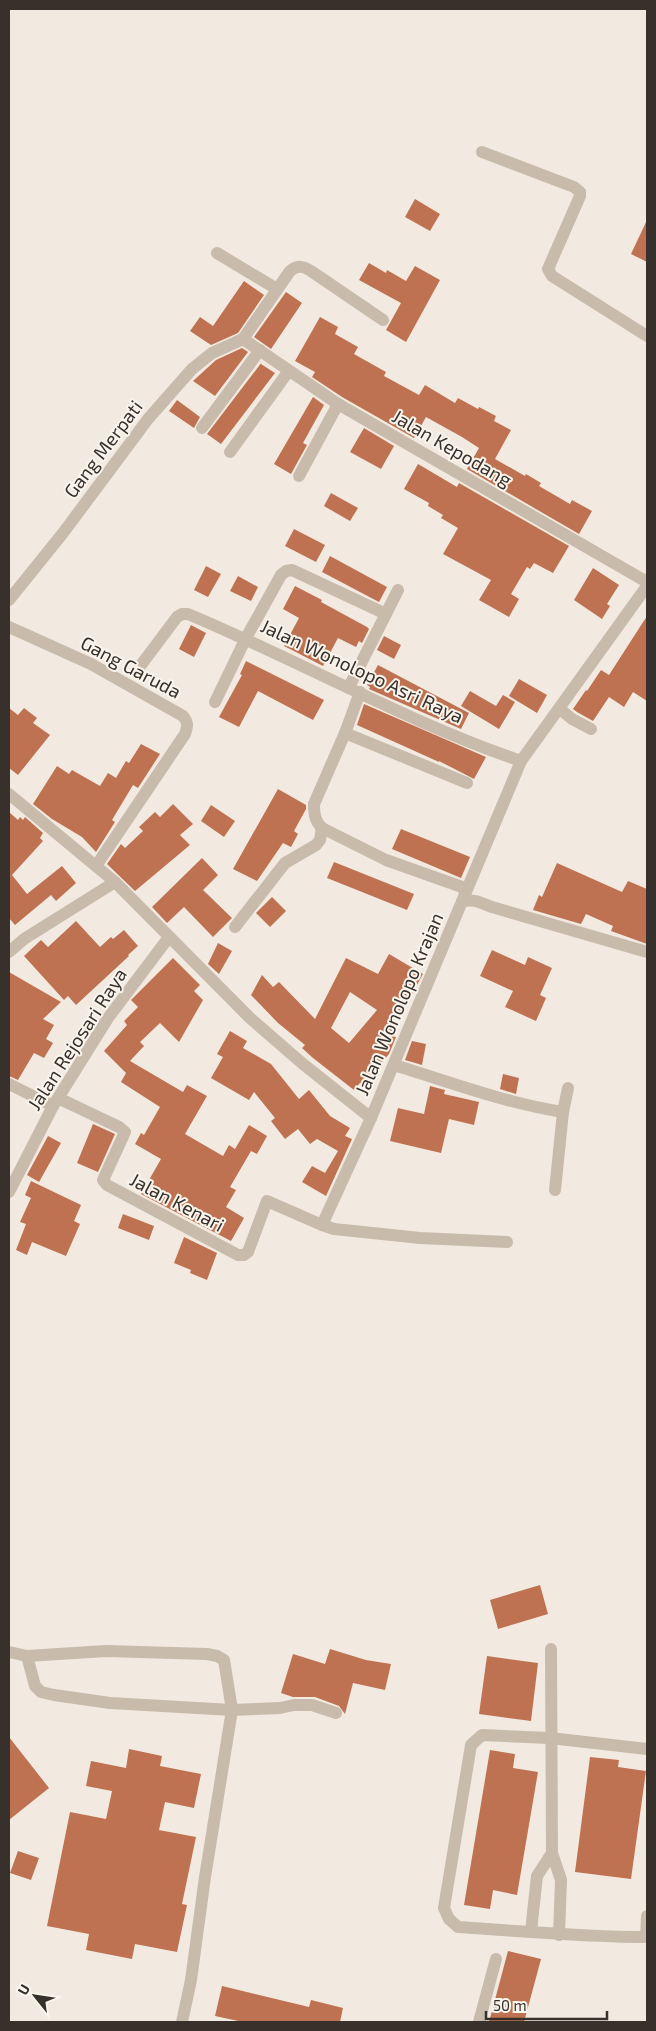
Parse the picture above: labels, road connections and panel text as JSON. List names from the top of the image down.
{
  "streets": {
    "street": [
      "Jalan Kepodang",
      "Gang Merpati",
      "Gang Garuda",
      "Jalan Wonolopo Asri Raya",
      "Jalan Wonolopo Krajan",
      "Jalan Rejosari Raya",
      "Jalan Kenari"
    ]
  },
  "crossings": [
    ["Jalan Kepodang", "Gang Merpati"],
    ["Gang Garuda", "Jalan Wonolopo Krajan"],
    ["Jalan Wonolopo Asri Raya", "Jalan Wonolopo Krajan"],
    ["Jalan Wonolopo Krajan", "Jalan Rejosari Raya"],
    ["Jalan Rejosari Raya", "Jalan Kenari"]
  ],
  "scale_bar": "50 m",
  "north": "top left"
}
